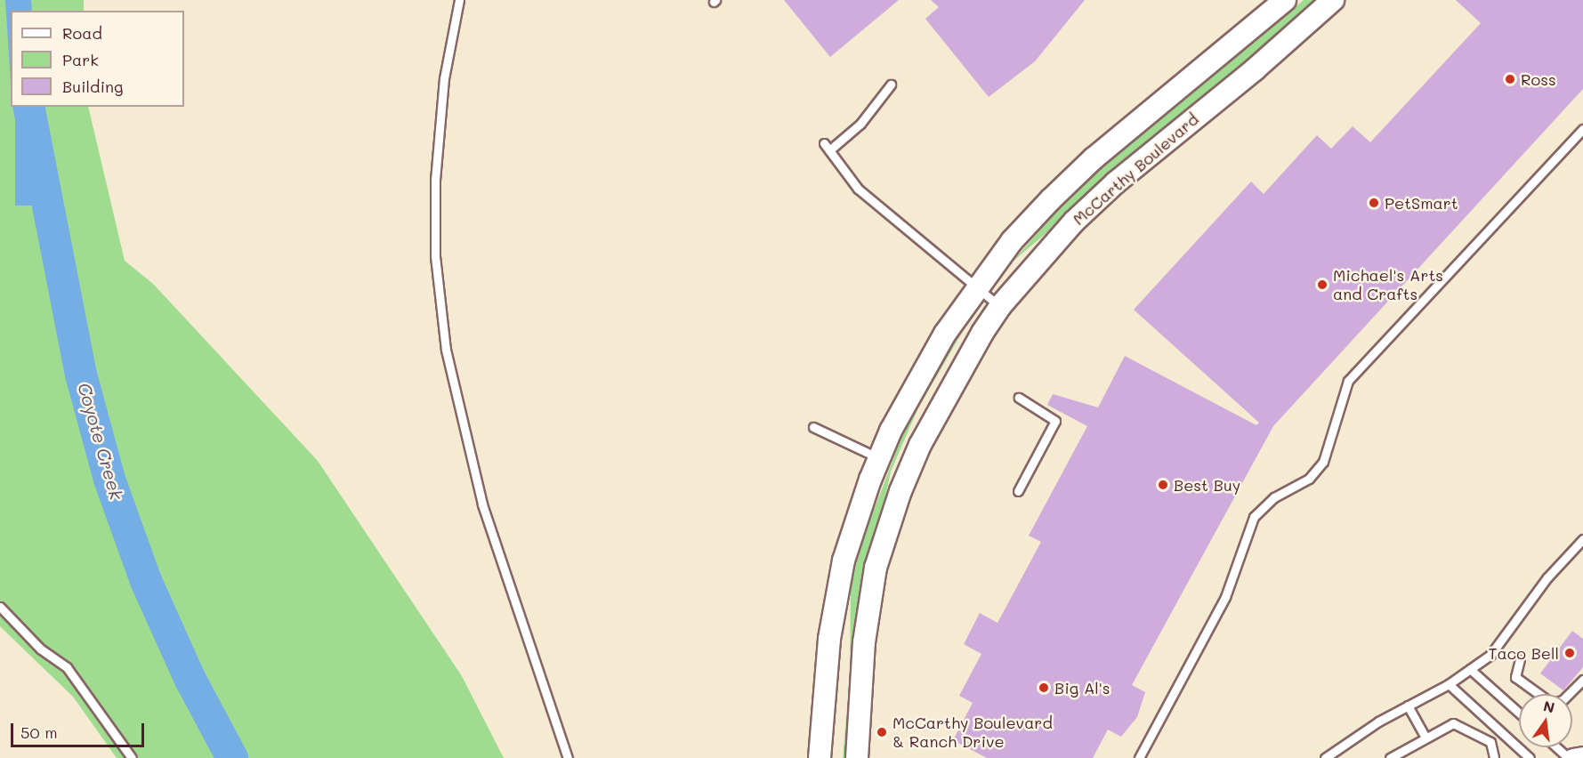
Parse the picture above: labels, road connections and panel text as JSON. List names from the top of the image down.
{
  "streets": {
    "main road": ["McCarthy Boulevard"]
  },
  "water": ["Coyote Creek"],
  "places": [
    "Ross",
    "PetSmart",
    "Michael's Arts and Crafts",
    "Best Buy",
    "Taco Bell",
    "Big Al's",
    "McCarthy Boulevard & Ranch Drive"
  ],
  "legend": ["Road", "Park", "Building"],
  "scale_bar": "50 m",
  "north": "top"
}
